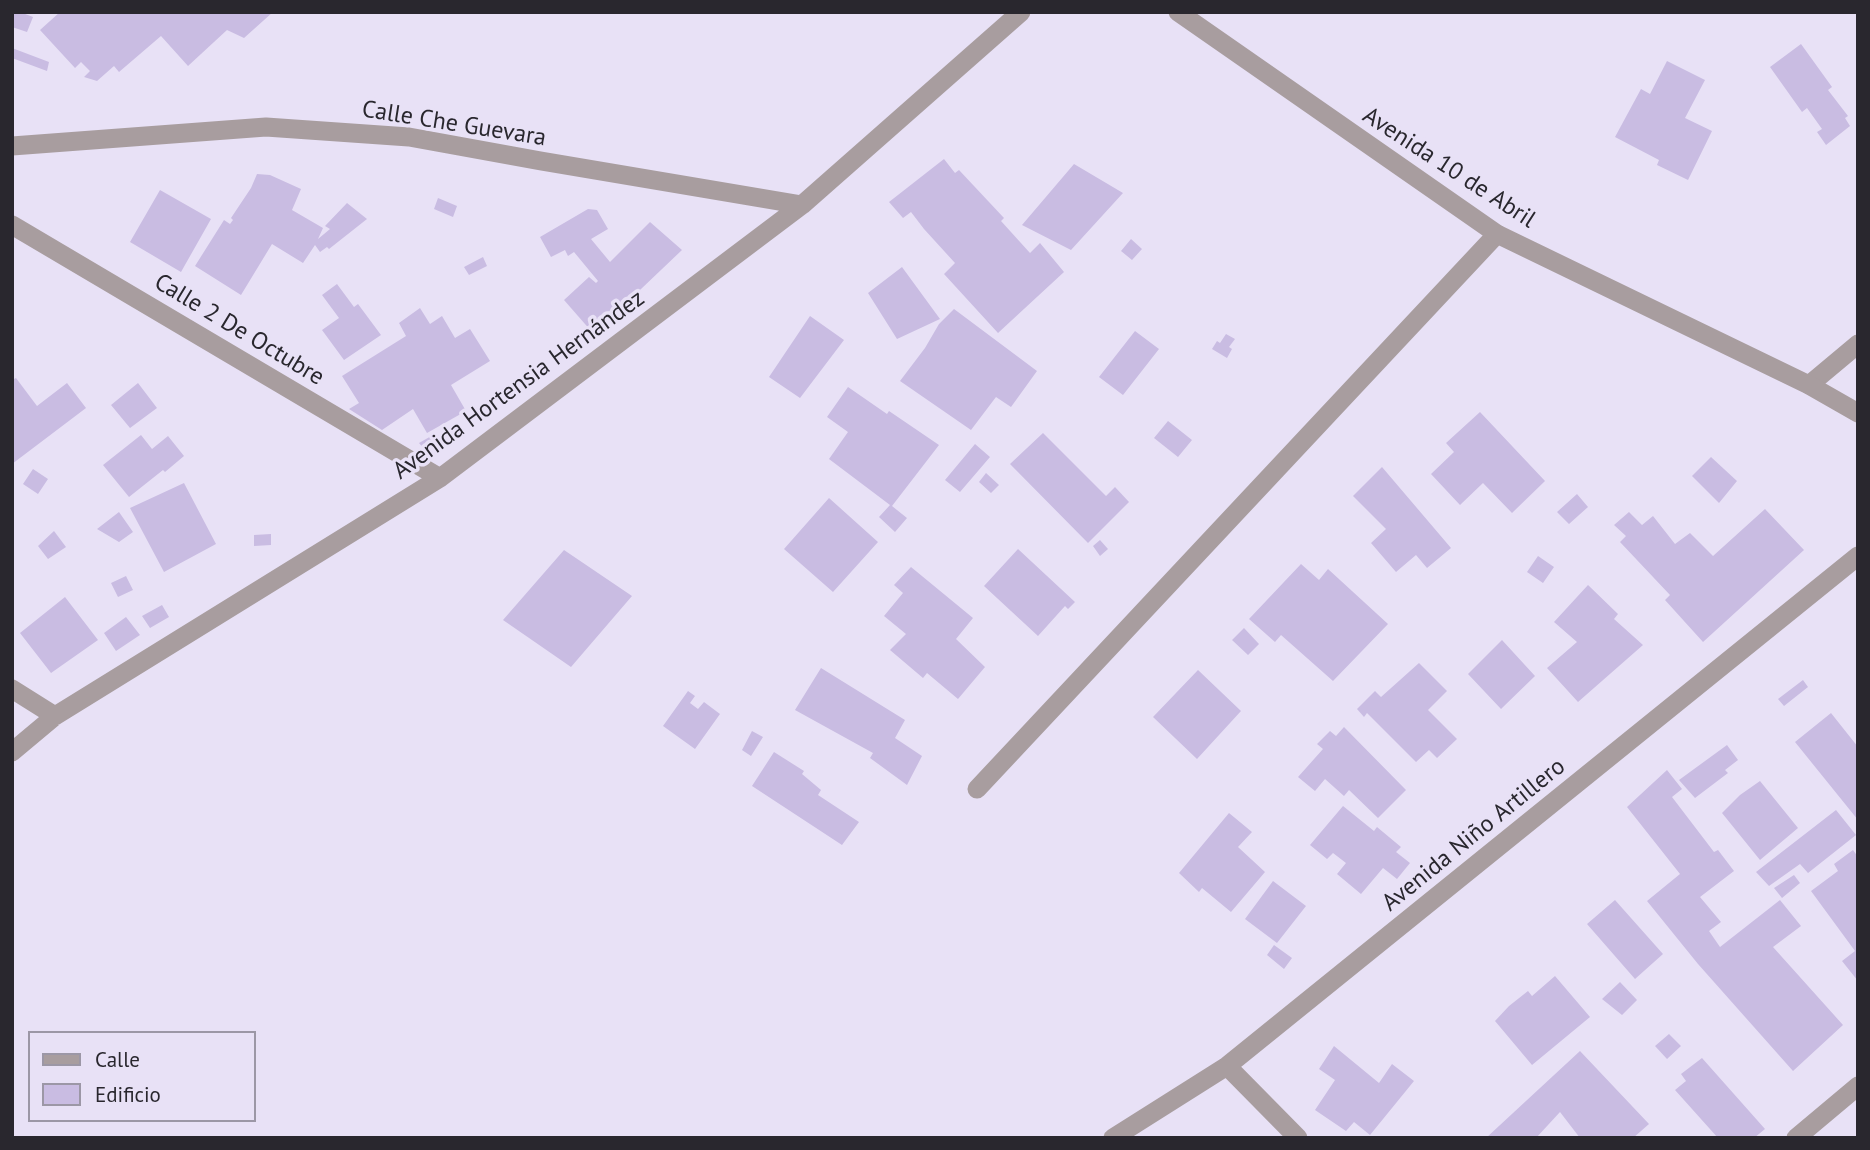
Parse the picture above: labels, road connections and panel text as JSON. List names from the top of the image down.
{
  "streets": {
    "street": [
      "Calle Che Guevara",
      "Avenida 10 de Abril",
      "Calle 2 De Octubre",
      "Avenida Hortensia Hernández",
      "Avenida Niño Artillero"
    ]
  },
  "crossings": [
    ["Calle Che Guevara", "Avenida Hortensia Hernández"],
    ["Calle 2 De Octubre", "Avenida Hortensia Hernández"]
  ],
  "legend": ["Calle", "Edificio"]
}
